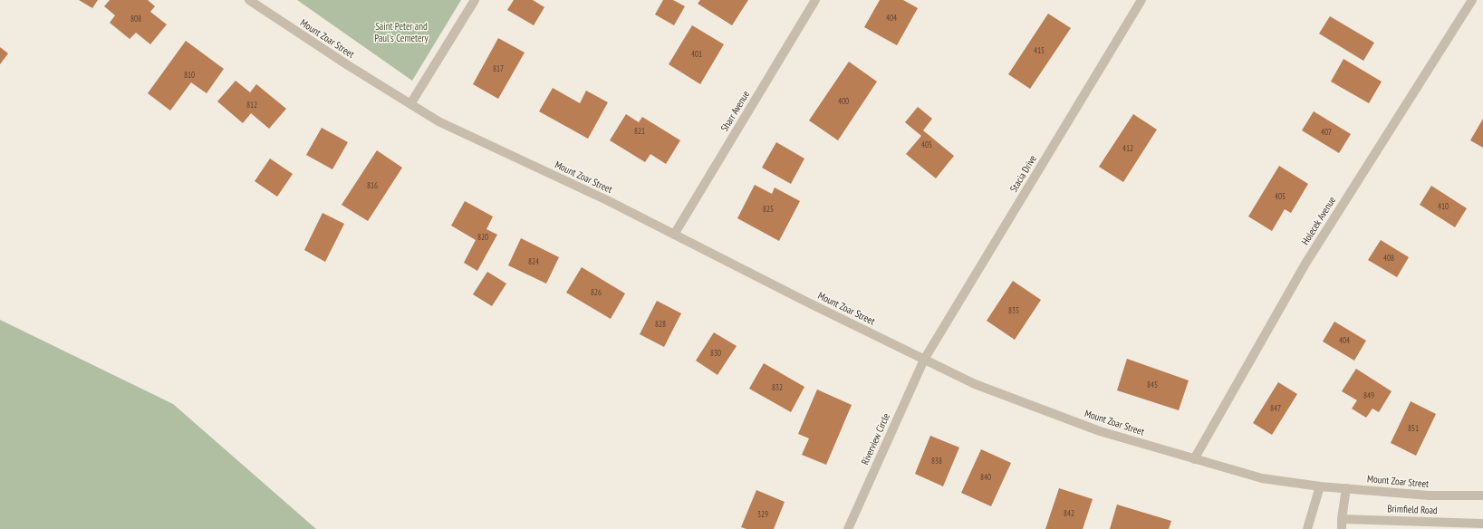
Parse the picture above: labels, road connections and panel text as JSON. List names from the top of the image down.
{
  "streets": {
    "street": [
      "Mount Zoar Street",
      "Sharr Avenue",
      "Stacia Drive",
      "Holecek Avenue",
      "Riverview Circle",
      "Brimfield Road"
    ]
  },
  "crossings": [
    ["Mount Zoar Street", "Sharr Avenue"],
    ["Mount Zoar Street", "Stacia Drive"],
    ["Mount Zoar Street", "Holecek Avenue"],
    ["Mount Zoar Street", "Riverview Circle"],
    ["Stacia Drive", "Riverview Circle"]
  ],
  "parks": ["Saint Peter and Paul's Cemetery"],
  "house_numbers": [
    "404",
    "808",
    "415",
    "401",
    "817",
    "810",
    "400",
    "812",
    "821",
    "407",
    "405",
    "412",
    "816",
    "405",
    "410",
    "825",
    "820",
    "408",
    "824",
    "826",
    "835",
    "828",
    "404",
    "830",
    "845",
    "832",
    "849",
    "847",
    "851",
    "838",
    "840",
    "842",
    "329"
  ]
}
